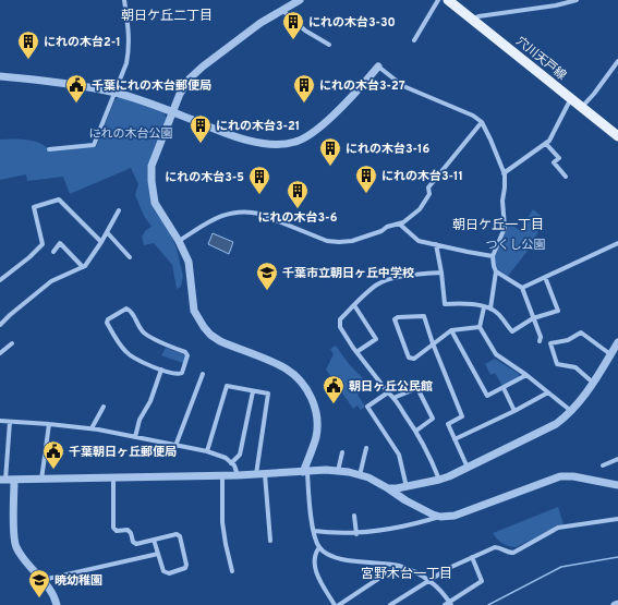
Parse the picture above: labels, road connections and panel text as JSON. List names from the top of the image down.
{
  "streets": {
    "main road": ["穴川天戸線"]
  },
  "districts": ["朝日ケ丘二丁目", "朝日ケ丘一丁目", "宮野木台一丁目"],
  "parks": ["にれの木台公園", "つくし公園"],
  "places": {
    "building": [
      "にれの木台3-30",
      "にれの木台2-1",
      "にれの木台3-27",
      "にれの木台3-21",
      "にれの木台3-16",
      "にれの木台3-11",
      "にれの木台3-5",
      "にれの木台3-6"
    ],
    "public building": ["千葉にれの木台郵便局", "朝日ヶ丘公民館", "千葉朝日ヶ丘郵便局"],
    "school or university": ["千葉市立朝日ヶ丘中学校", "暁幼稚園"]
  }
}
